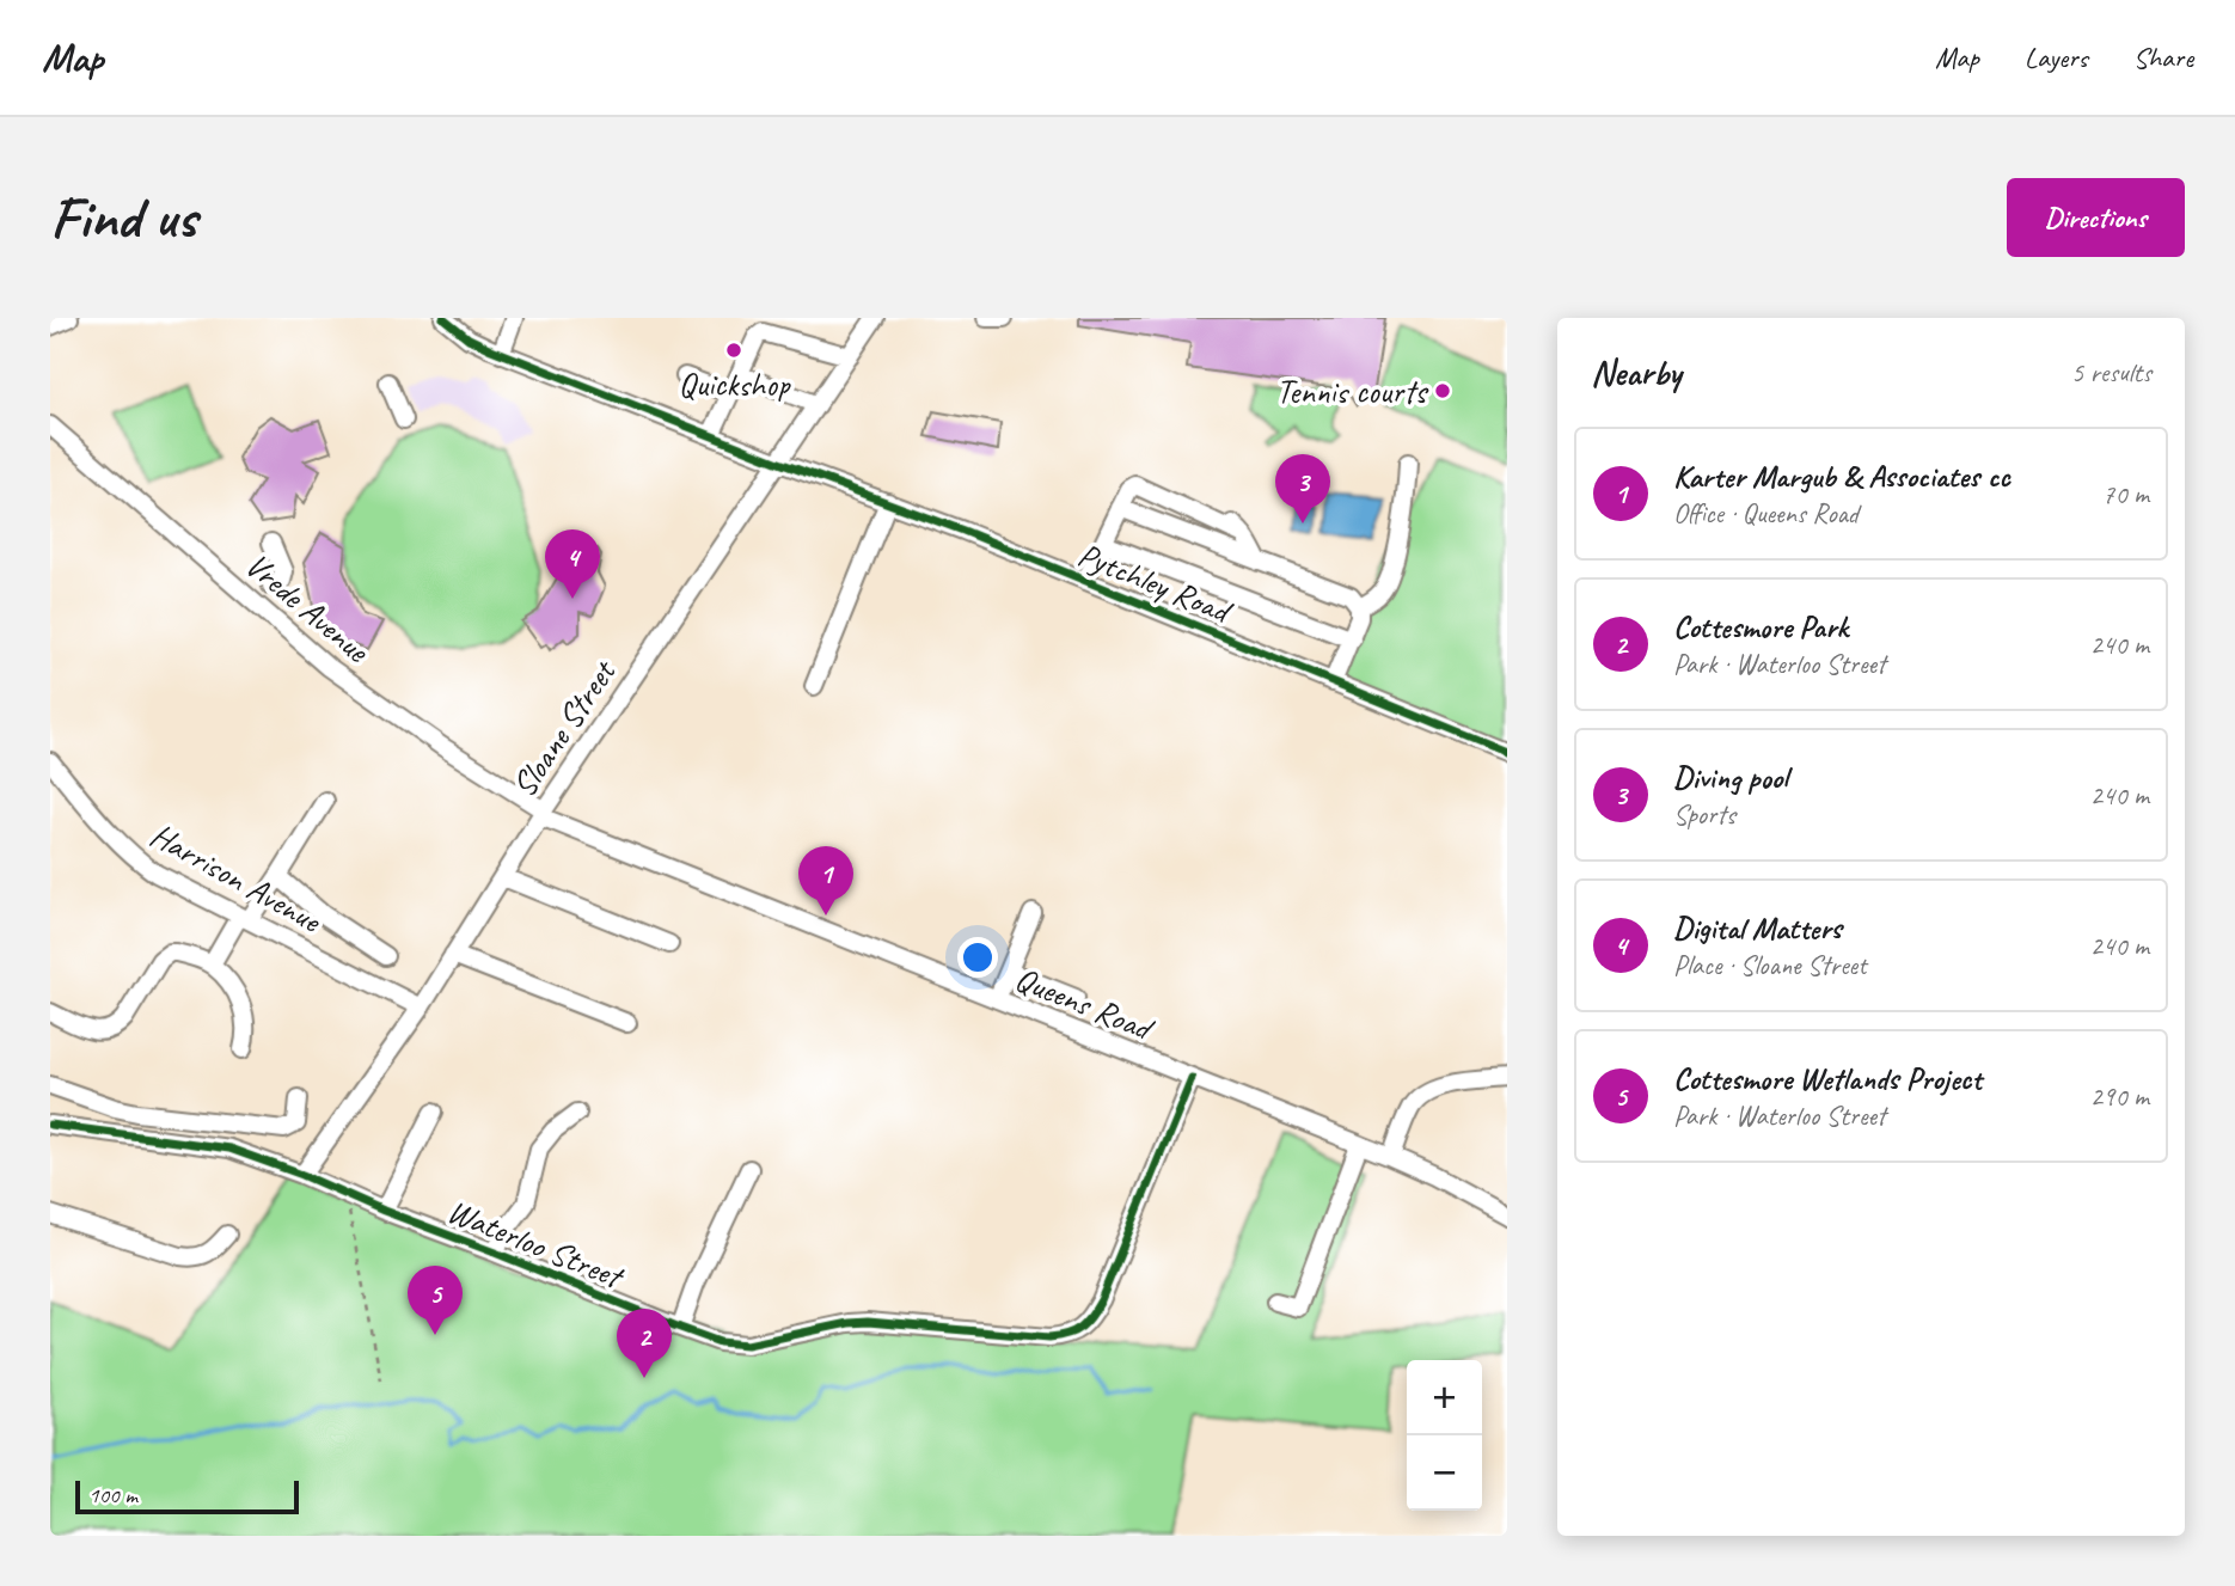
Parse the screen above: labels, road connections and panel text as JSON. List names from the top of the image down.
{
  "streets": {
    "street": [
      "Pytchley Road",
      "Vrede Avenue",
      "Sloane Street",
      "Harrison Avenue",
      "Queens Road",
      "Waterloo Street"
    ]
  },
  "crossings": [
    ["Pytchley Road", "Sloane Street"],
    ["Vrede Avenue", "Sloane Street"],
    ["Vrede Avenue", "Queens Road"],
    ["Sloane Street", "Harrison Avenue"],
    ["Sloane Street", "Queens Road"],
    ["Sloane Street", "Waterloo Street"],
    ["Queens Road", "Waterloo Street"]
  ],
  "places": ["Quickshop", "Tennis courts"],
  "scale_bar": "100 m",
  "page": {
    "header": "Map",
    "nav": ["Map", "Layers", "Share"],
    "buttons": "Directions",
    "title": "Find us",
    "heading": ["Nearby", "5 results"],
    "list": [
      {
        "mark": "1",
        "name": "Karter Margub & Associates cc",
        "note": "Office · Queens Road",
        "value": "70 m"
      },
      {
        "mark": "2",
        "name": "Cottesmore Park",
        "note": "Park · Waterloo Street",
        "value": "240 m"
      },
      {
        "mark": "3",
        "name": "Diving pool",
        "note": "Sports",
        "value": "240 m"
      },
      {
        "mark": "4",
        "name": "Digital Matters",
        "note": "Place · Sloane Street",
        "value": "240 m"
      },
      {
        "mark": "5",
        "name": "Cottesmore Wetlands Project",
        "note": "Park · Waterloo Street",
        "value": "290 m"
      }
    ],
    "pins": [
      "3",
      "4",
      "1",
      "5",
      "2"
    ],
    "map_buttons": ["+", "−"],
    "scale": "100 m"
  }
}
